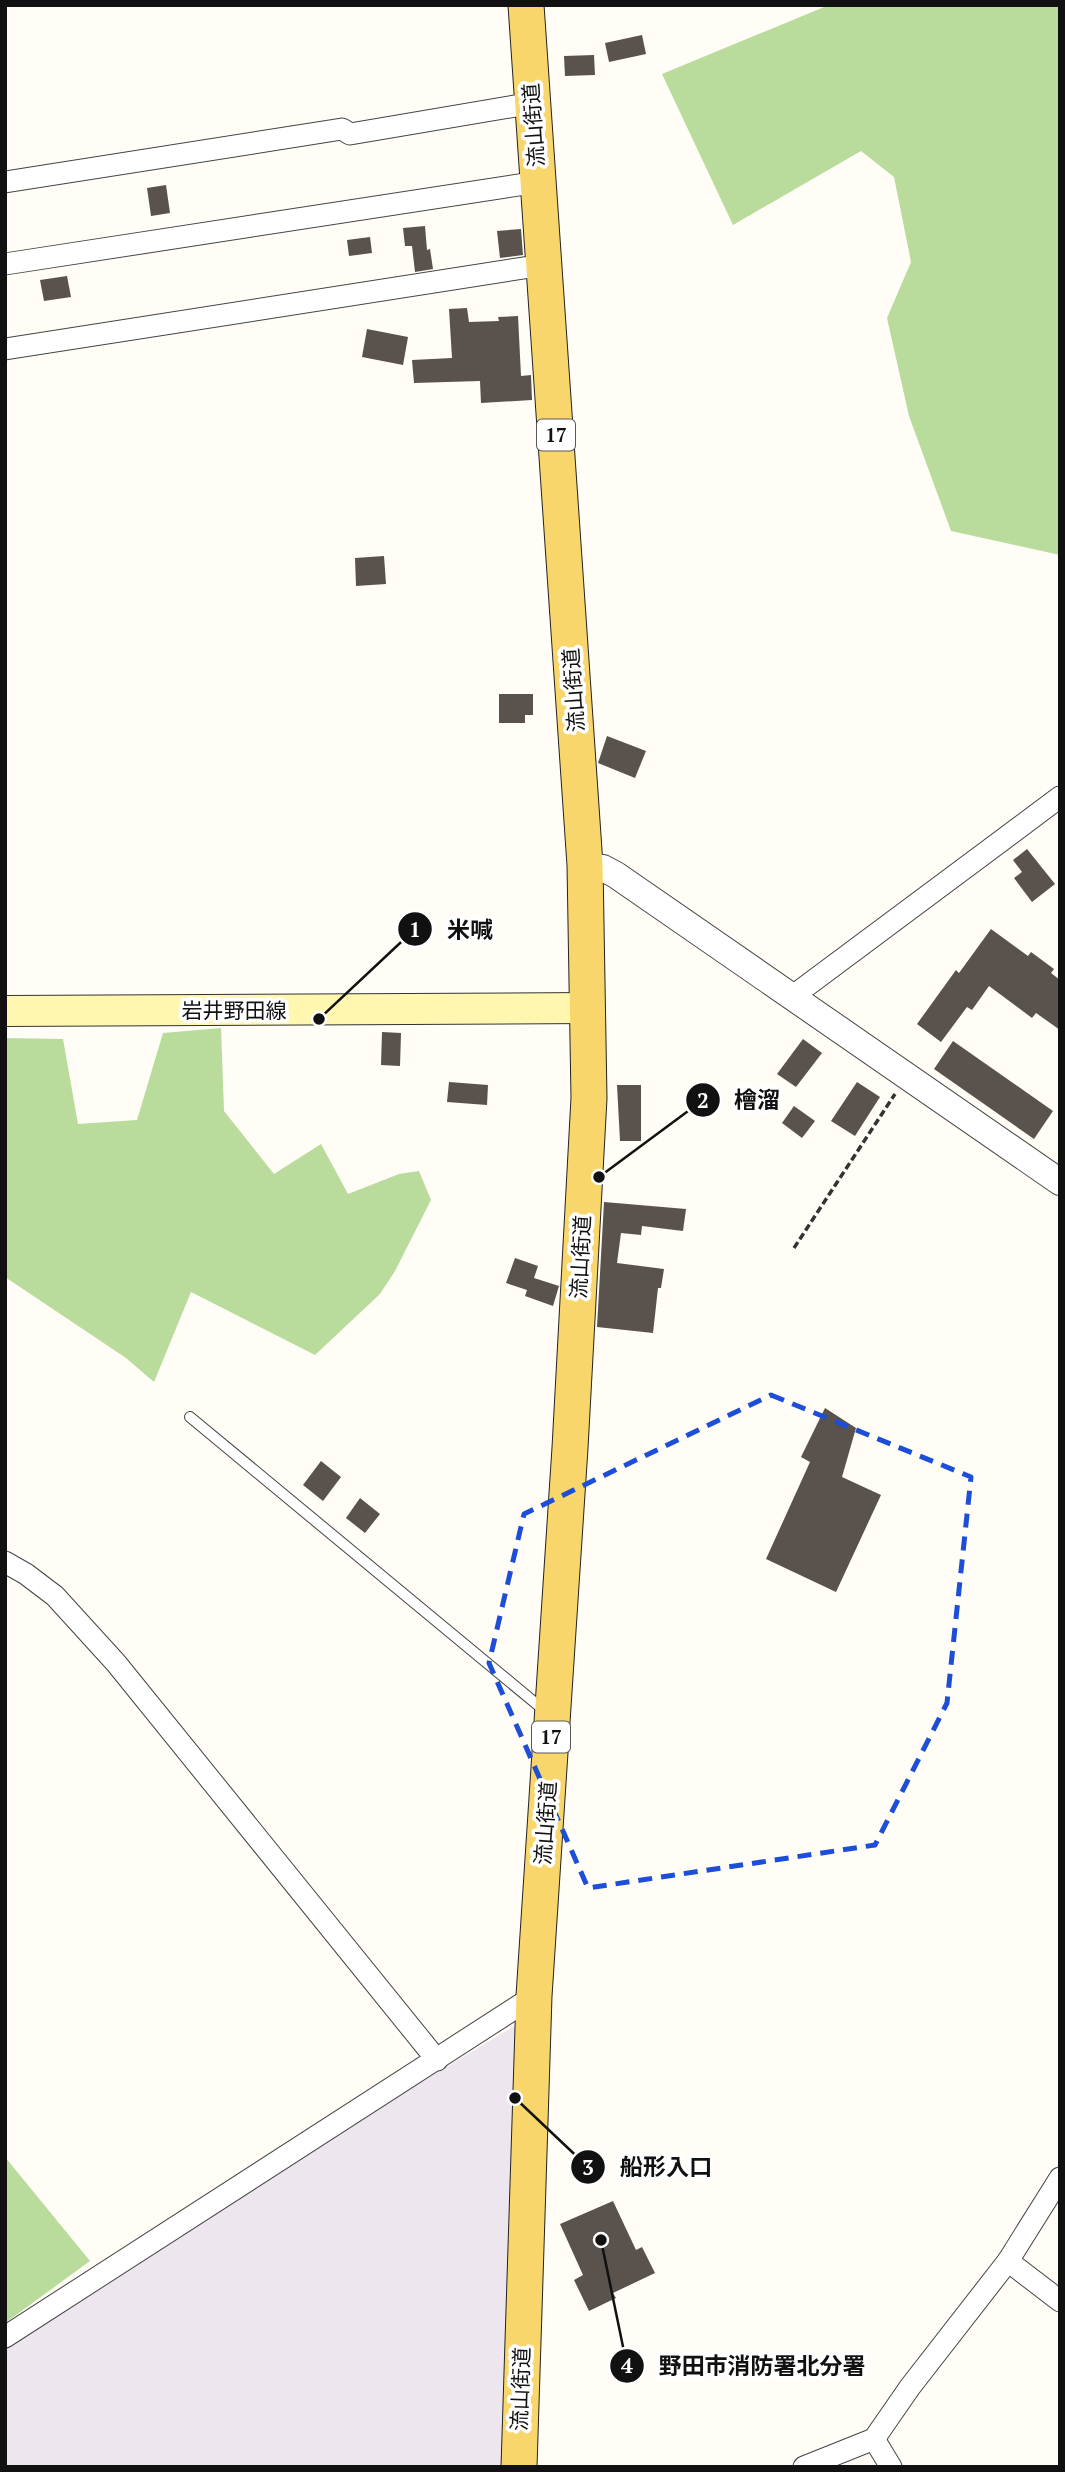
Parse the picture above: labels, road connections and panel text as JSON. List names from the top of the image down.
{
  "streets": {
    "main road": ["流山街道", "17", "岩井野田線"]
  },
  "crossings": [
    ["流山街道", "岩井野田線"]
  ],
  "places": [
    "米喊",
    "檜溜",
    "船形入口",
    "野田市消防署北分署"
  ]
}
